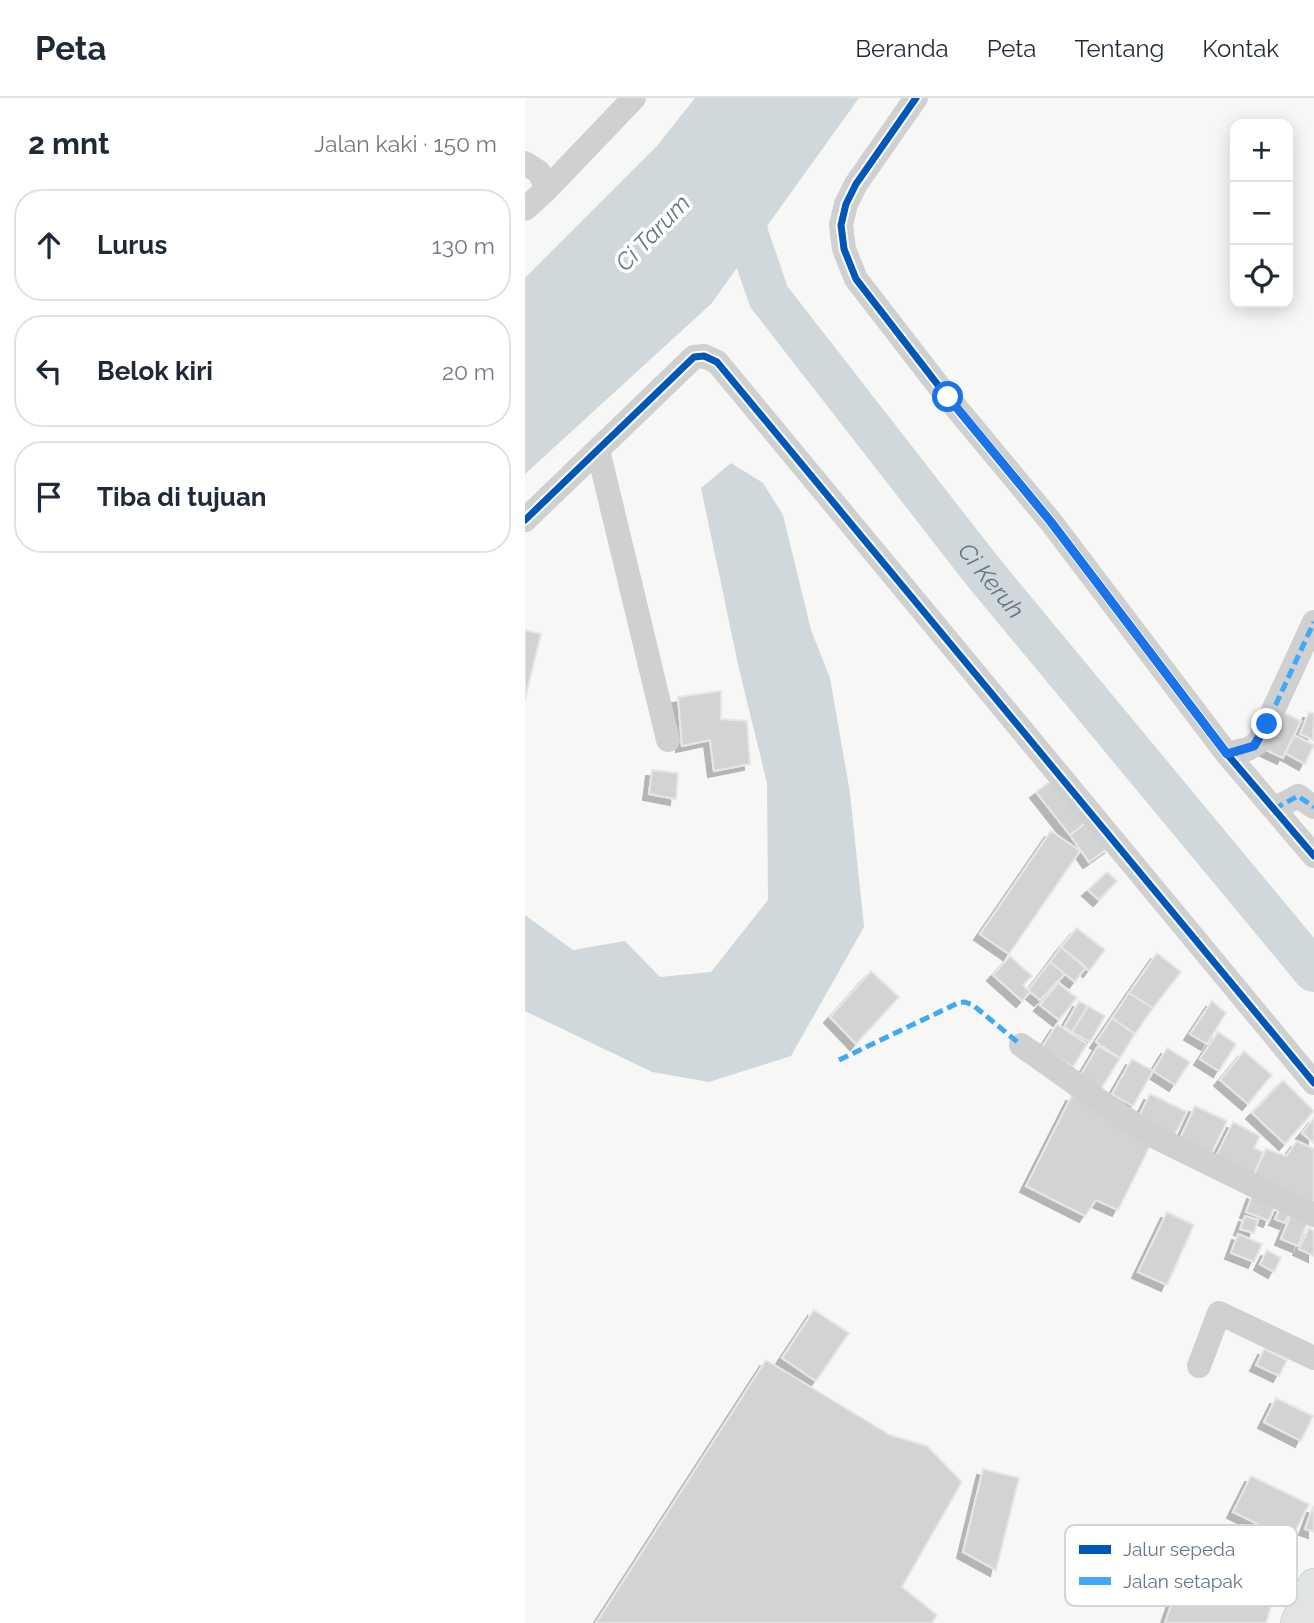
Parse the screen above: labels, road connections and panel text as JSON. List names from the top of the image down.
{
  "water": ["Ci Tarum", "Ci Keruh"],
  "legend": ["Jalur sepeda", "Jalan setapak"],
  "page": {
    "header": "Peta",
    "nav": [
      "Beranda",
      "Peta",
      "Tentang",
      "Kontak"
    ],
    "heading": ["2 mnt", "Jalan kaki · 150 m"],
    "map_buttons": ["+", "−"],
    "list": [
      ["Lurus", "130 m"],
      ["Belok kiri", "20 m"],
      "Tiba di tujuan"
    ]
  }
}
